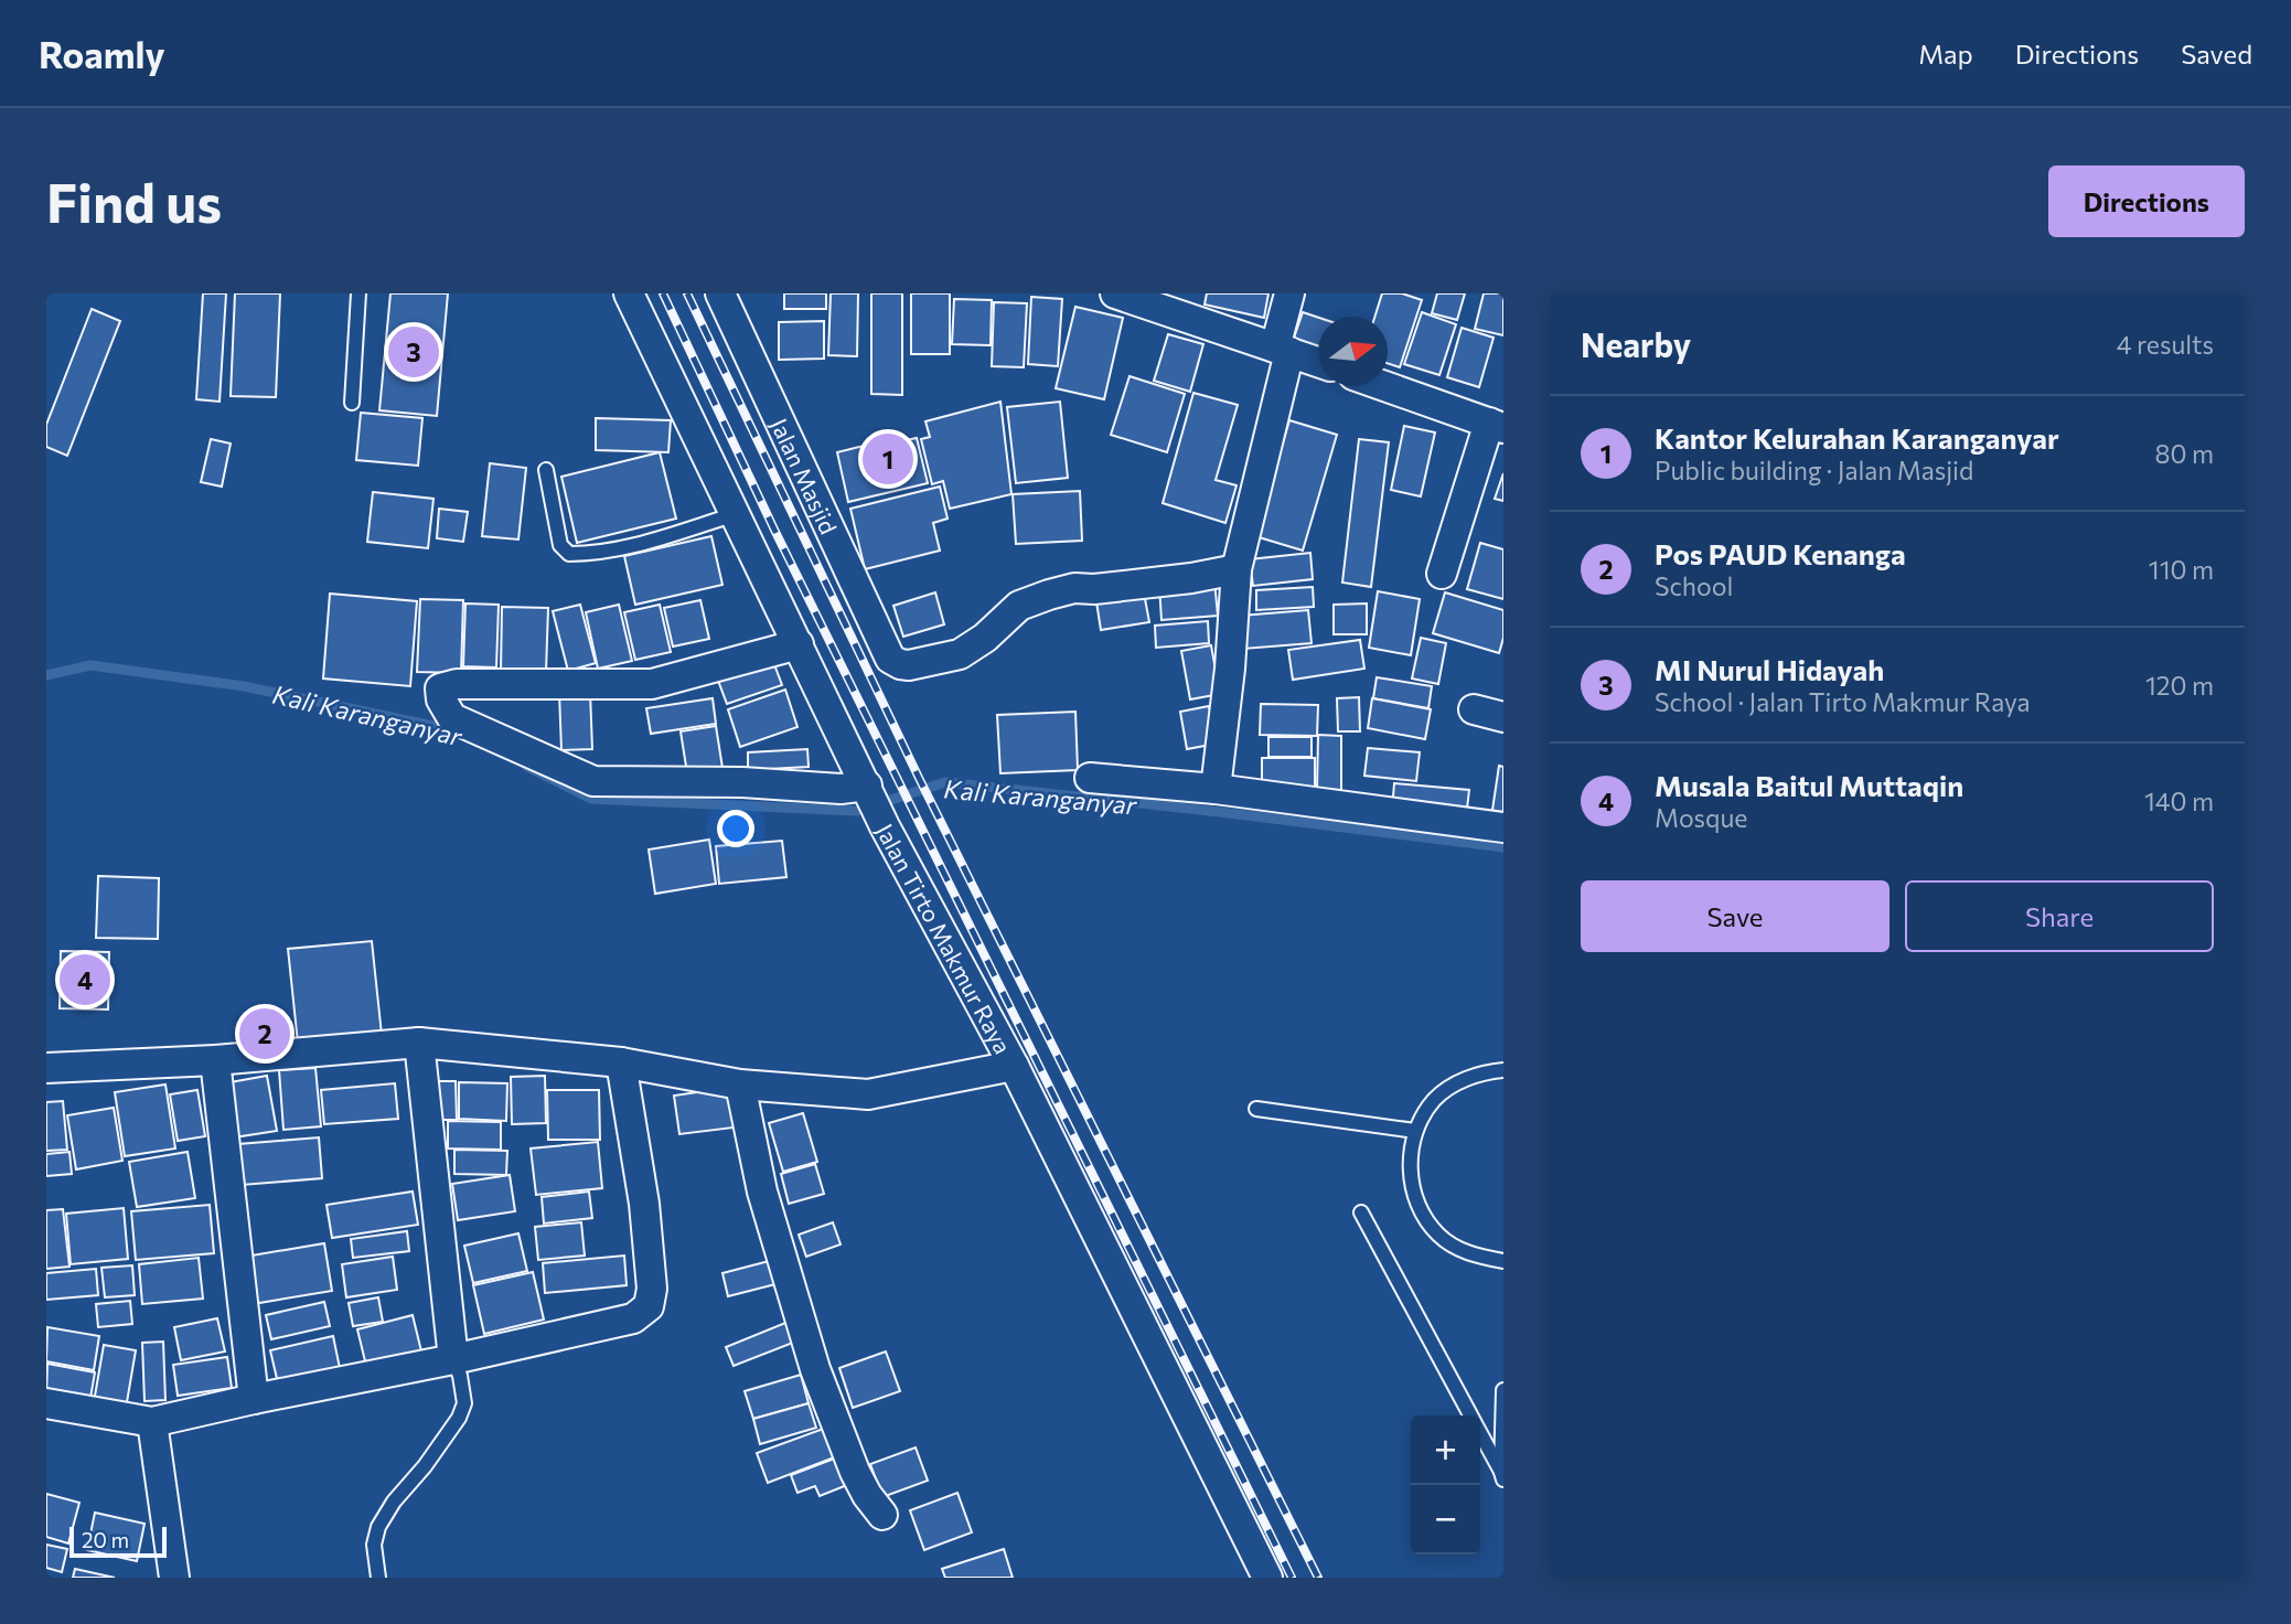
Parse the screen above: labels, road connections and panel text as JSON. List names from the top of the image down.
{
  "streets": {
    "street": ["Jalan Masjid", "Jalan Tirto Makmur Raya"]
  },
  "water": ["Kali Karanganyar"],
  "scale_bar": "20 m",
  "north": "right",
  "page": {
    "header": "Roamly",
    "nav": ["Map", "Directions", "Saved"],
    "buttons": [
      "Directions",
      ["Save", "Share"]
    ],
    "title": "Find us",
    "heading": ["Nearby", "4 results"],
    "pins": [
      "3",
      "1",
      "4",
      "2"
    ],
    "list": [
      {
        "mark": "1",
        "name": "Kantor Kelurahan Karanganyar",
        "note": "Public building · Jalan Masjid",
        "value": "80 m"
      },
      {
        "mark": "2",
        "name": "Pos PAUD Kenanga",
        "note": "School",
        "value": "110 m"
      },
      {
        "mark": "3",
        "name": "MI Nurul Hidayah",
        "note": "School · Jalan Tirto Makmur Raya",
        "value": "120 m"
      },
      {
        "mark": "4",
        "name": "Musala Baitul Muttaqin",
        "note": "Mosque",
        "value": "140 m"
      }
    ],
    "map_buttons": ["+", "−"],
    "scale": "20 m"
  }
}
